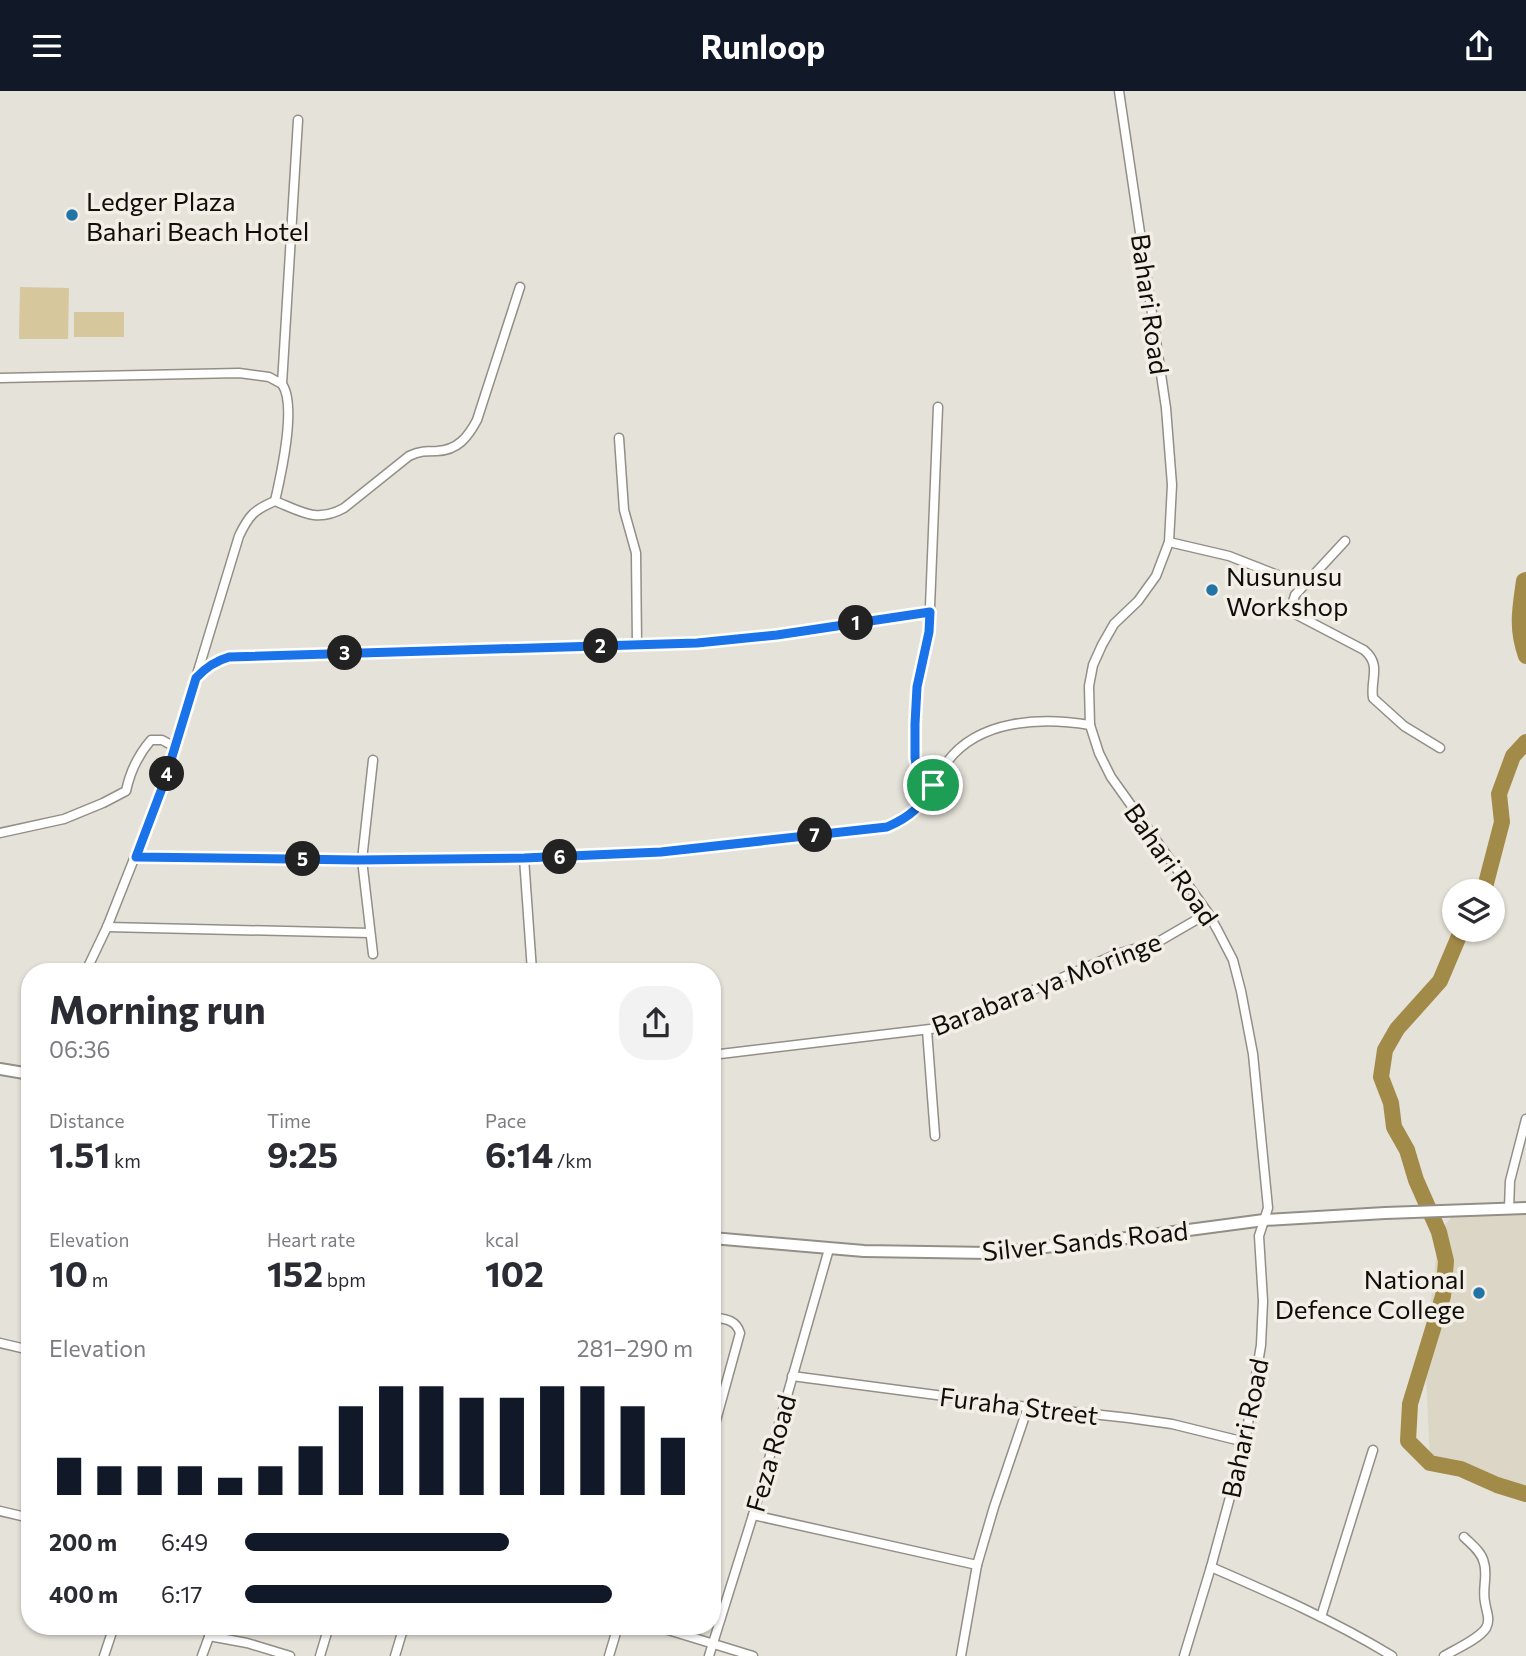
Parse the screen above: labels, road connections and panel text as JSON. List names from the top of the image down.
{
  "streets": {
    "street": [
      "Bahari Road",
      "Barabara ya Moringe",
      "Silver Sands Road",
      "Furaha Street",
      "Feza Road"
    ]
  },
  "crossings": [
    ["Bahari Road", "Barabara ya Moringe"],
    ["Bahari Road", "Silver Sands Road"],
    ["Bahari Road", "Furaha Street"],
    ["Silver Sands Road", "Feza Road"],
    ["Furaha Street", "Feza Road"]
  ],
  "places": ["Ledger Plaza Bahari Beach Hotel", "Nusunusu Workshop", "National Defence College"],
  "page": {
    "header": "Runloop",
    "pins": [
      "1",
      "2",
      "3",
      "4",
      "7",
      "6",
      "5"
    ],
    "heading": ["Morning run", "06:36"],
    "stats": [
      ["Distance", "1.51 km"],
      ["Time", "9:25"],
      ["Pace", "6:14 /km"],
      ["Elevation", "10 m"],
      ["Heart rate", "152 bpm"],
      ["kcal", "102"]
    ],
    "chart": ["Elevation", "281–290 m"],
    "list": [
      {
        "name": "200 m",
        "note": "6:49"
      },
      {
        "name": "400 m",
        "note": "6:17"
      }
    ]
  }
}
